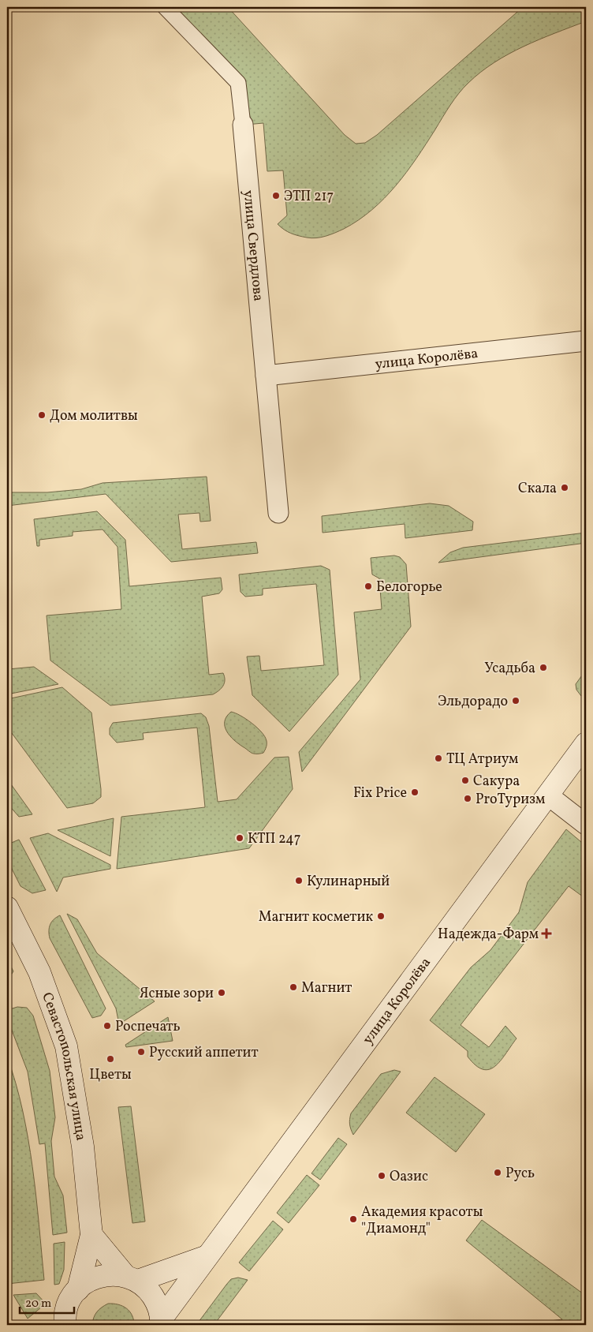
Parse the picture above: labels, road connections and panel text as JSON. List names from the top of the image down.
{
  "streets": {
    "main road": ["улица Королёва", "Севастопольская улица"],
    "street": ["улица Свердлова"]
  },
  "crossings": [
    ["улица Свердлова", "улица Королёва"]
  ],
  "places": {
    "other": [
      "ЭТП 217",
      "Дом молитвы",
      "Скала",
      "Белогорье",
      "Усадьба",
      "Эльдорадо",
      "ТЦ Атриум",
      "Сакура",
      "Fix Price",
      "ProТуризм",
      "КТП 247",
      "Кулинарный",
      "Магнит косметик",
      "Магнит",
      "Ясные зори",
      "Роспечать",
      "Русский аппетит",
      "Цветы",
      "Русь",
      "Оазис",
      "Академия красоты \"Диамонд\""
    ],
    "health": ["Надежда-Фарм"]
  },
  "scale_bar": "20 m"
}
